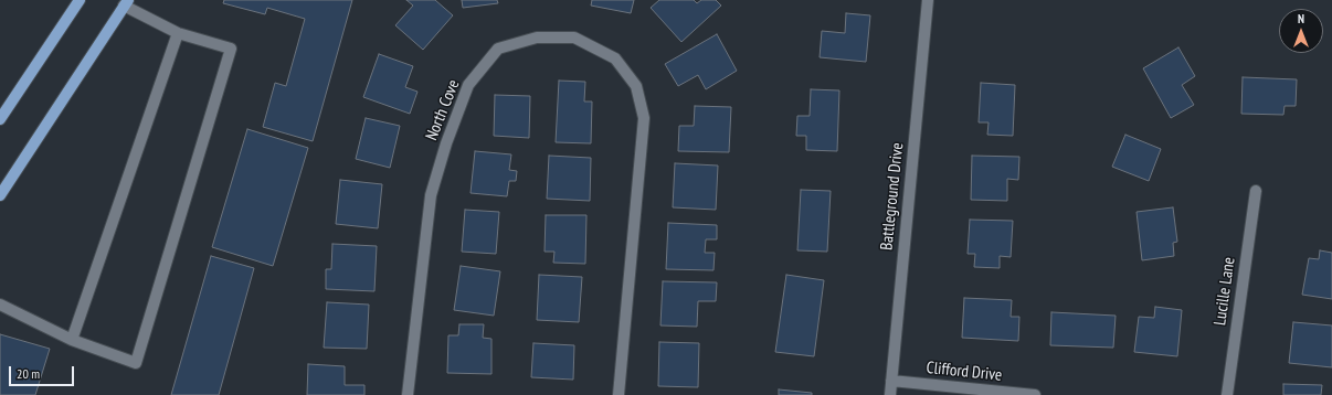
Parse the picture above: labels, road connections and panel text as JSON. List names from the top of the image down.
{
  "streets": {
    "street": [
      "North Cove",
      "Battleground Drive",
      "Lucille Lane",
      "Clifford Drive"
    ]
  },
  "crossings": [
    ["Battleground Drive", "Clifford Drive"]
  ],
  "scale_bar": "20 m",
  "north": "top"
}
